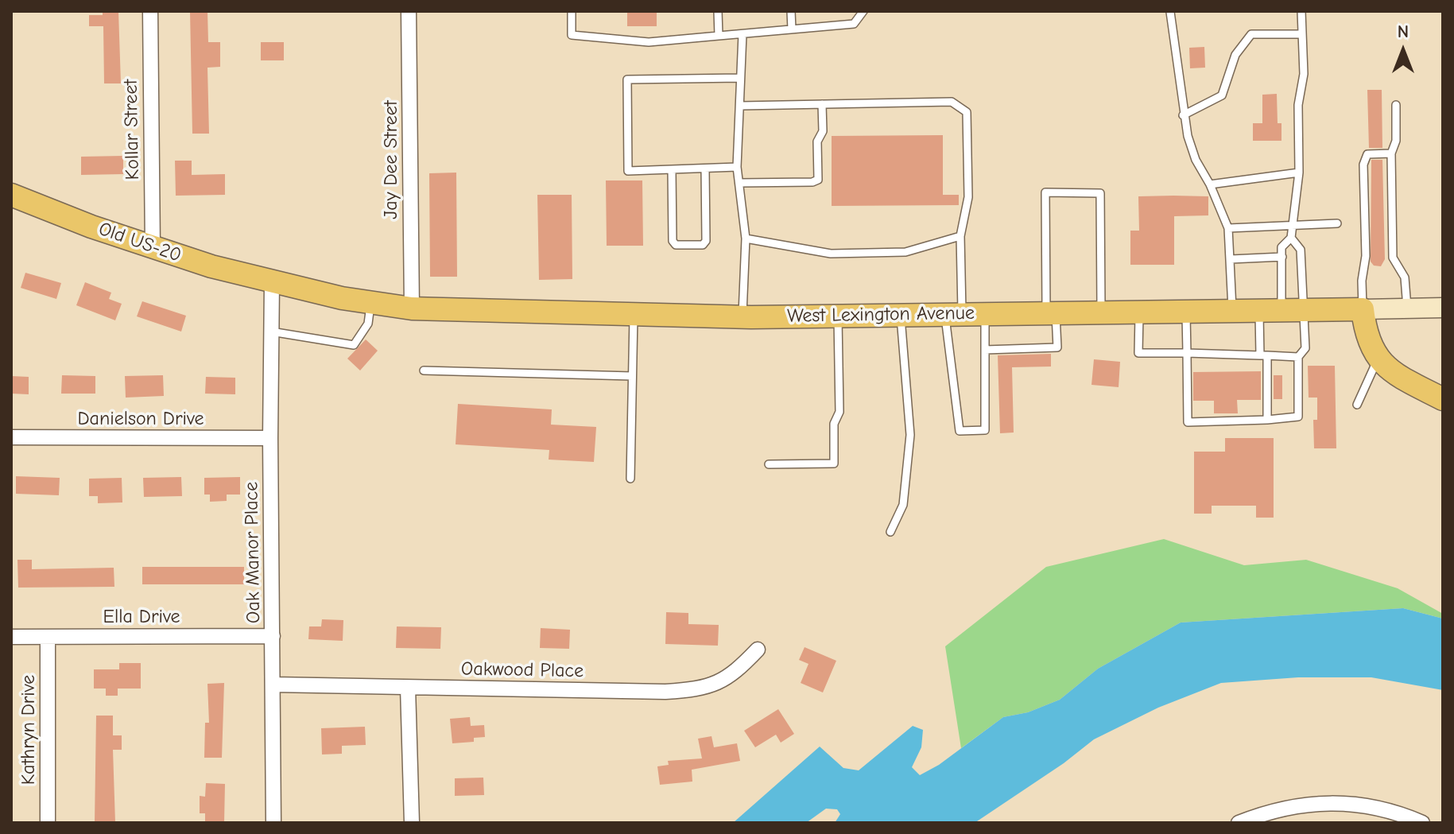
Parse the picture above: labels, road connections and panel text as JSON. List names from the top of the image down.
{
  "streets": {
    "main road": ["Old US-20", "West Lexington Avenue"],
    "street": [
      "Kollar Street",
      "Jay Dee Street",
      "Danielson Drive",
      "Oak Manor Place",
      "Ella Drive",
      "Oakwood Place",
      "Kathryn Drive"
    ]
  },
  "crossings": [
    ["Kollar Street", "Old US-20"],
    ["Jay Dee Street", "West Lexington Avenue"],
    ["Old US-20", "West Lexington Avenue"],
    ["Old US-20", "Oak Manor Place"],
    ["West Lexington Avenue", "Oak Manor Place"],
    ["Danielson Drive", "Oak Manor Place"],
    ["Oak Manor Place", "Ella Drive"],
    ["Oak Manor Place", "Oakwood Place"],
    ["Ella Drive", "Kathryn Drive"]
  ],
  "north": "top"
}
